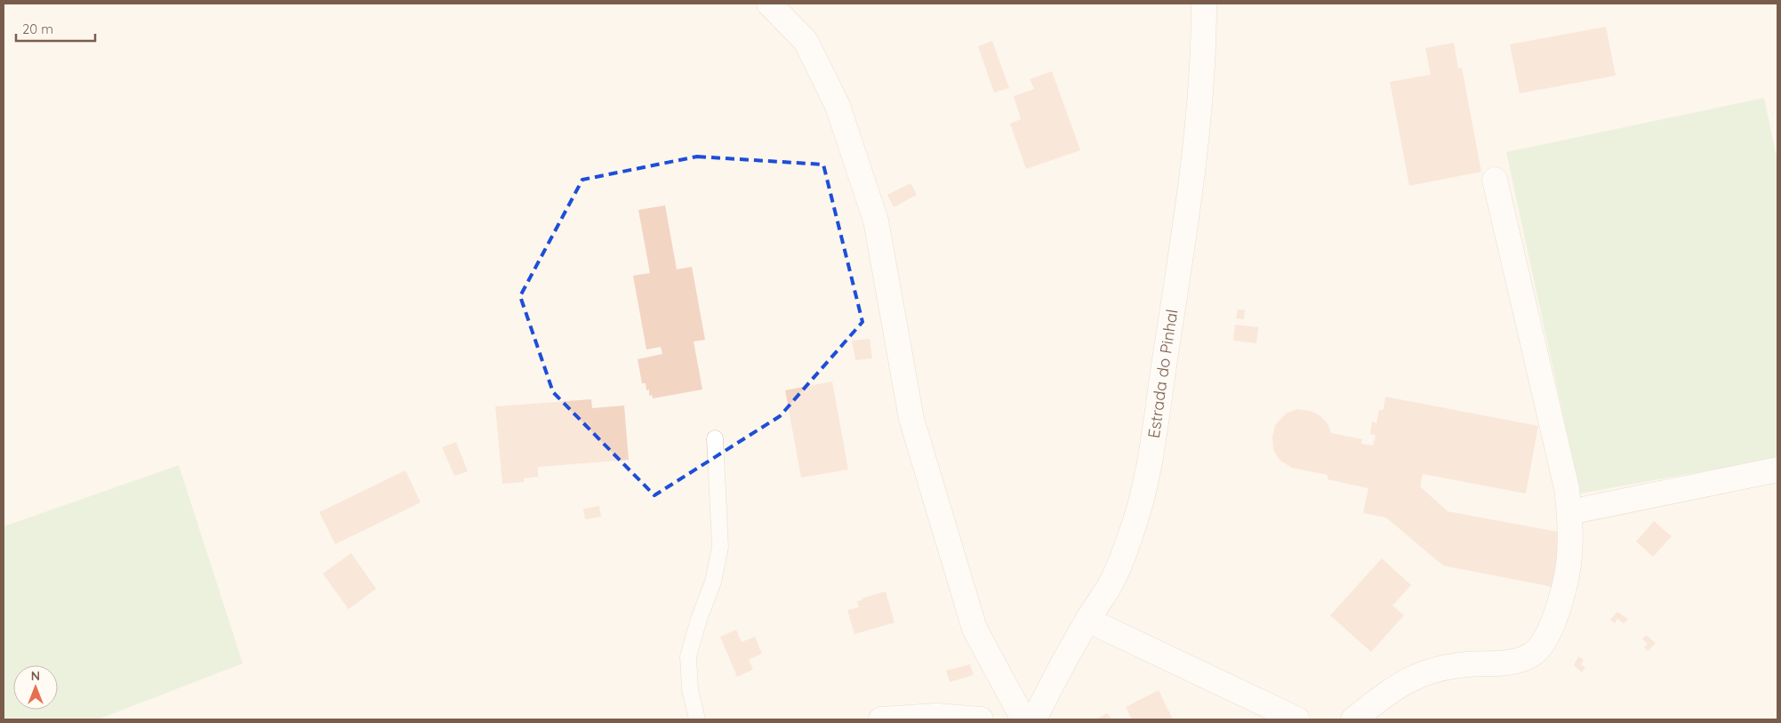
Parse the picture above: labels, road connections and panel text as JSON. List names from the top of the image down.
{
  "streets": {
    "street": ["Estrada do Pinhal"]
  },
  "scale_bar": "20 m",
  "north": "top"
}
